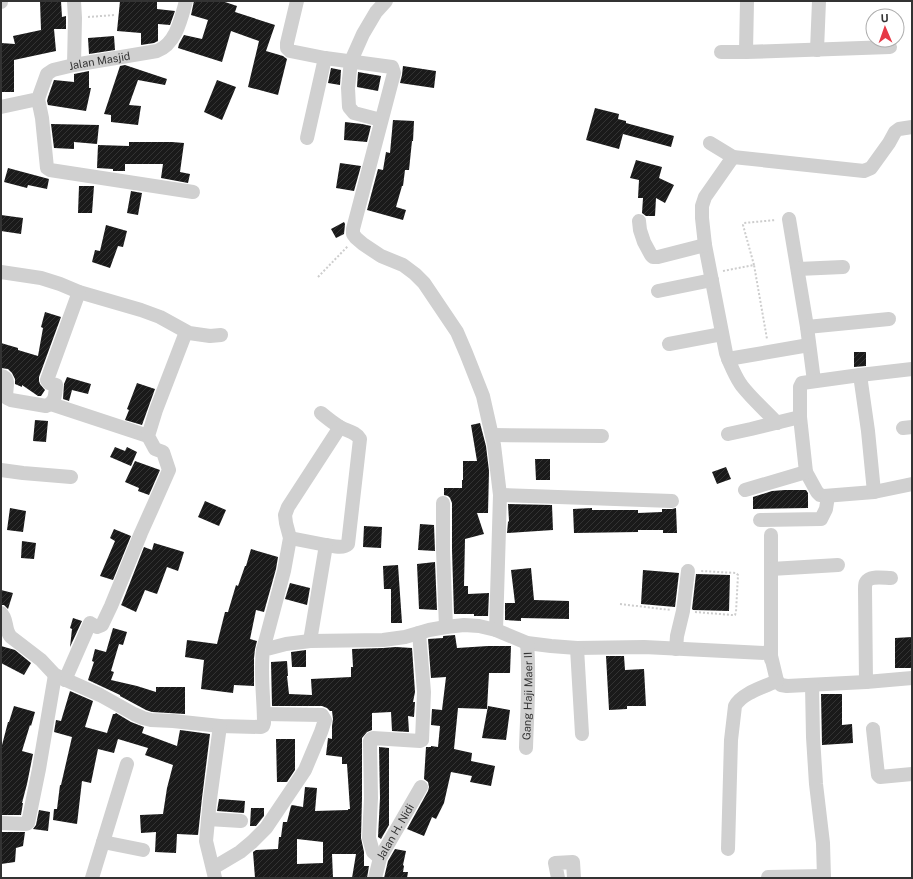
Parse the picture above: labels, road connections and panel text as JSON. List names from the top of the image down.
{
  "streets": {
    "street": ["Jalan Masjid", "Gang Haji Maer II", "Jalan H. Nidi"]
  },
  "north": "top"
}
